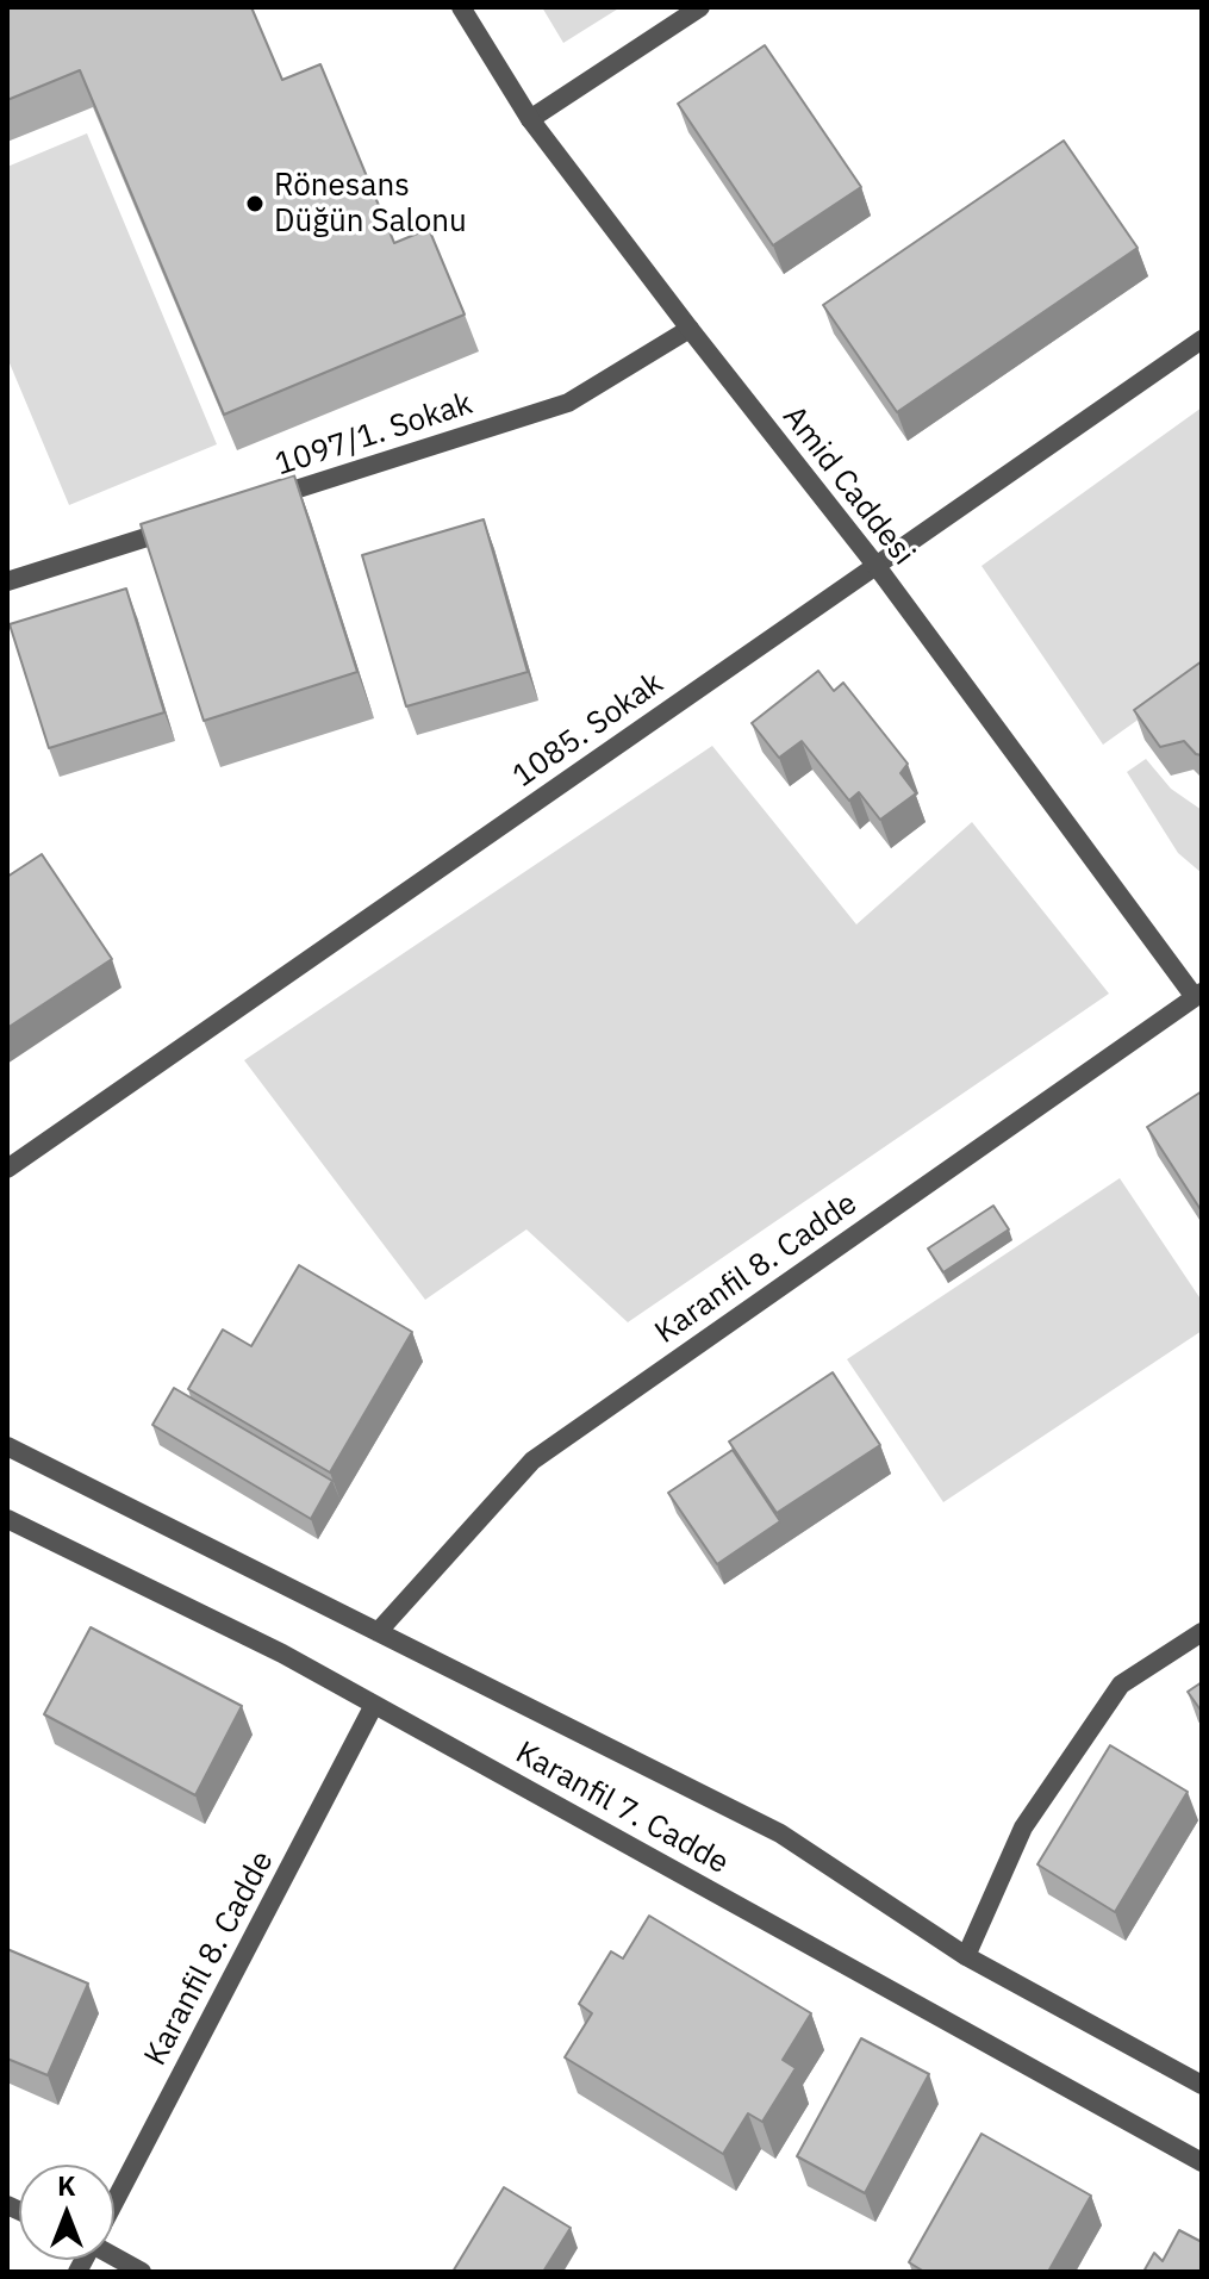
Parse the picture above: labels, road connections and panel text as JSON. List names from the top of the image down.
{
  "streets": {
    "street": [
      "1097/1. Sokak",
      "Amid Caddesi",
      "1085. Sokak",
      "Karanfil 8. Cadde",
      "Karanfil 7. Cadde"
    ]
  },
  "crossings": [
    ["1097/1. Sokak", "Amid Caddesi"],
    ["Amid Caddesi", "1085. Sokak"],
    ["Amid Caddesi", "Karanfil 8. Cadde"],
    ["Karanfil 8. Cadde", "Karanfil 7. Cadde"]
  ],
  "places": ["Rönesans Düğün Salonu"],
  "north": "top"
}
